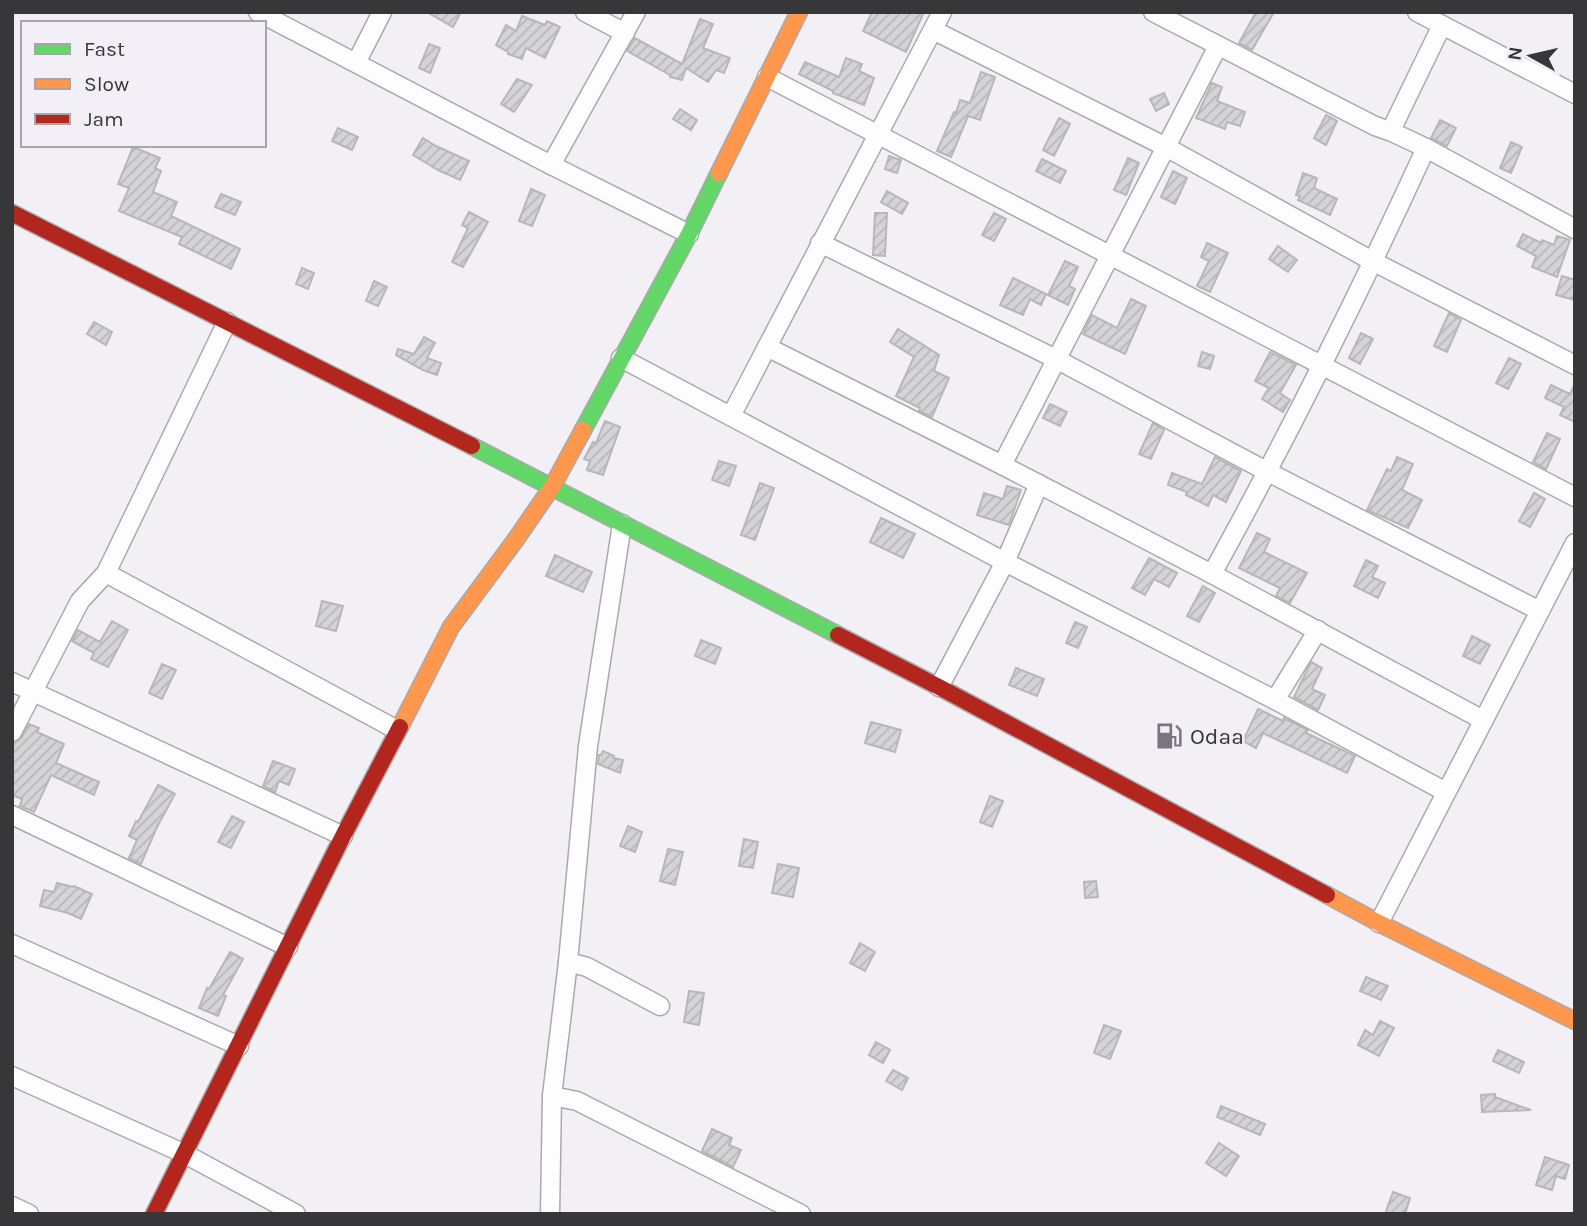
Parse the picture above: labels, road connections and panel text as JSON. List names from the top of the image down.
{
  "places": {
    "fuel station": ["Odaa"]
  },
  "legend": ["Fast", "Slow", "Jam"],
  "north": "left"
}
